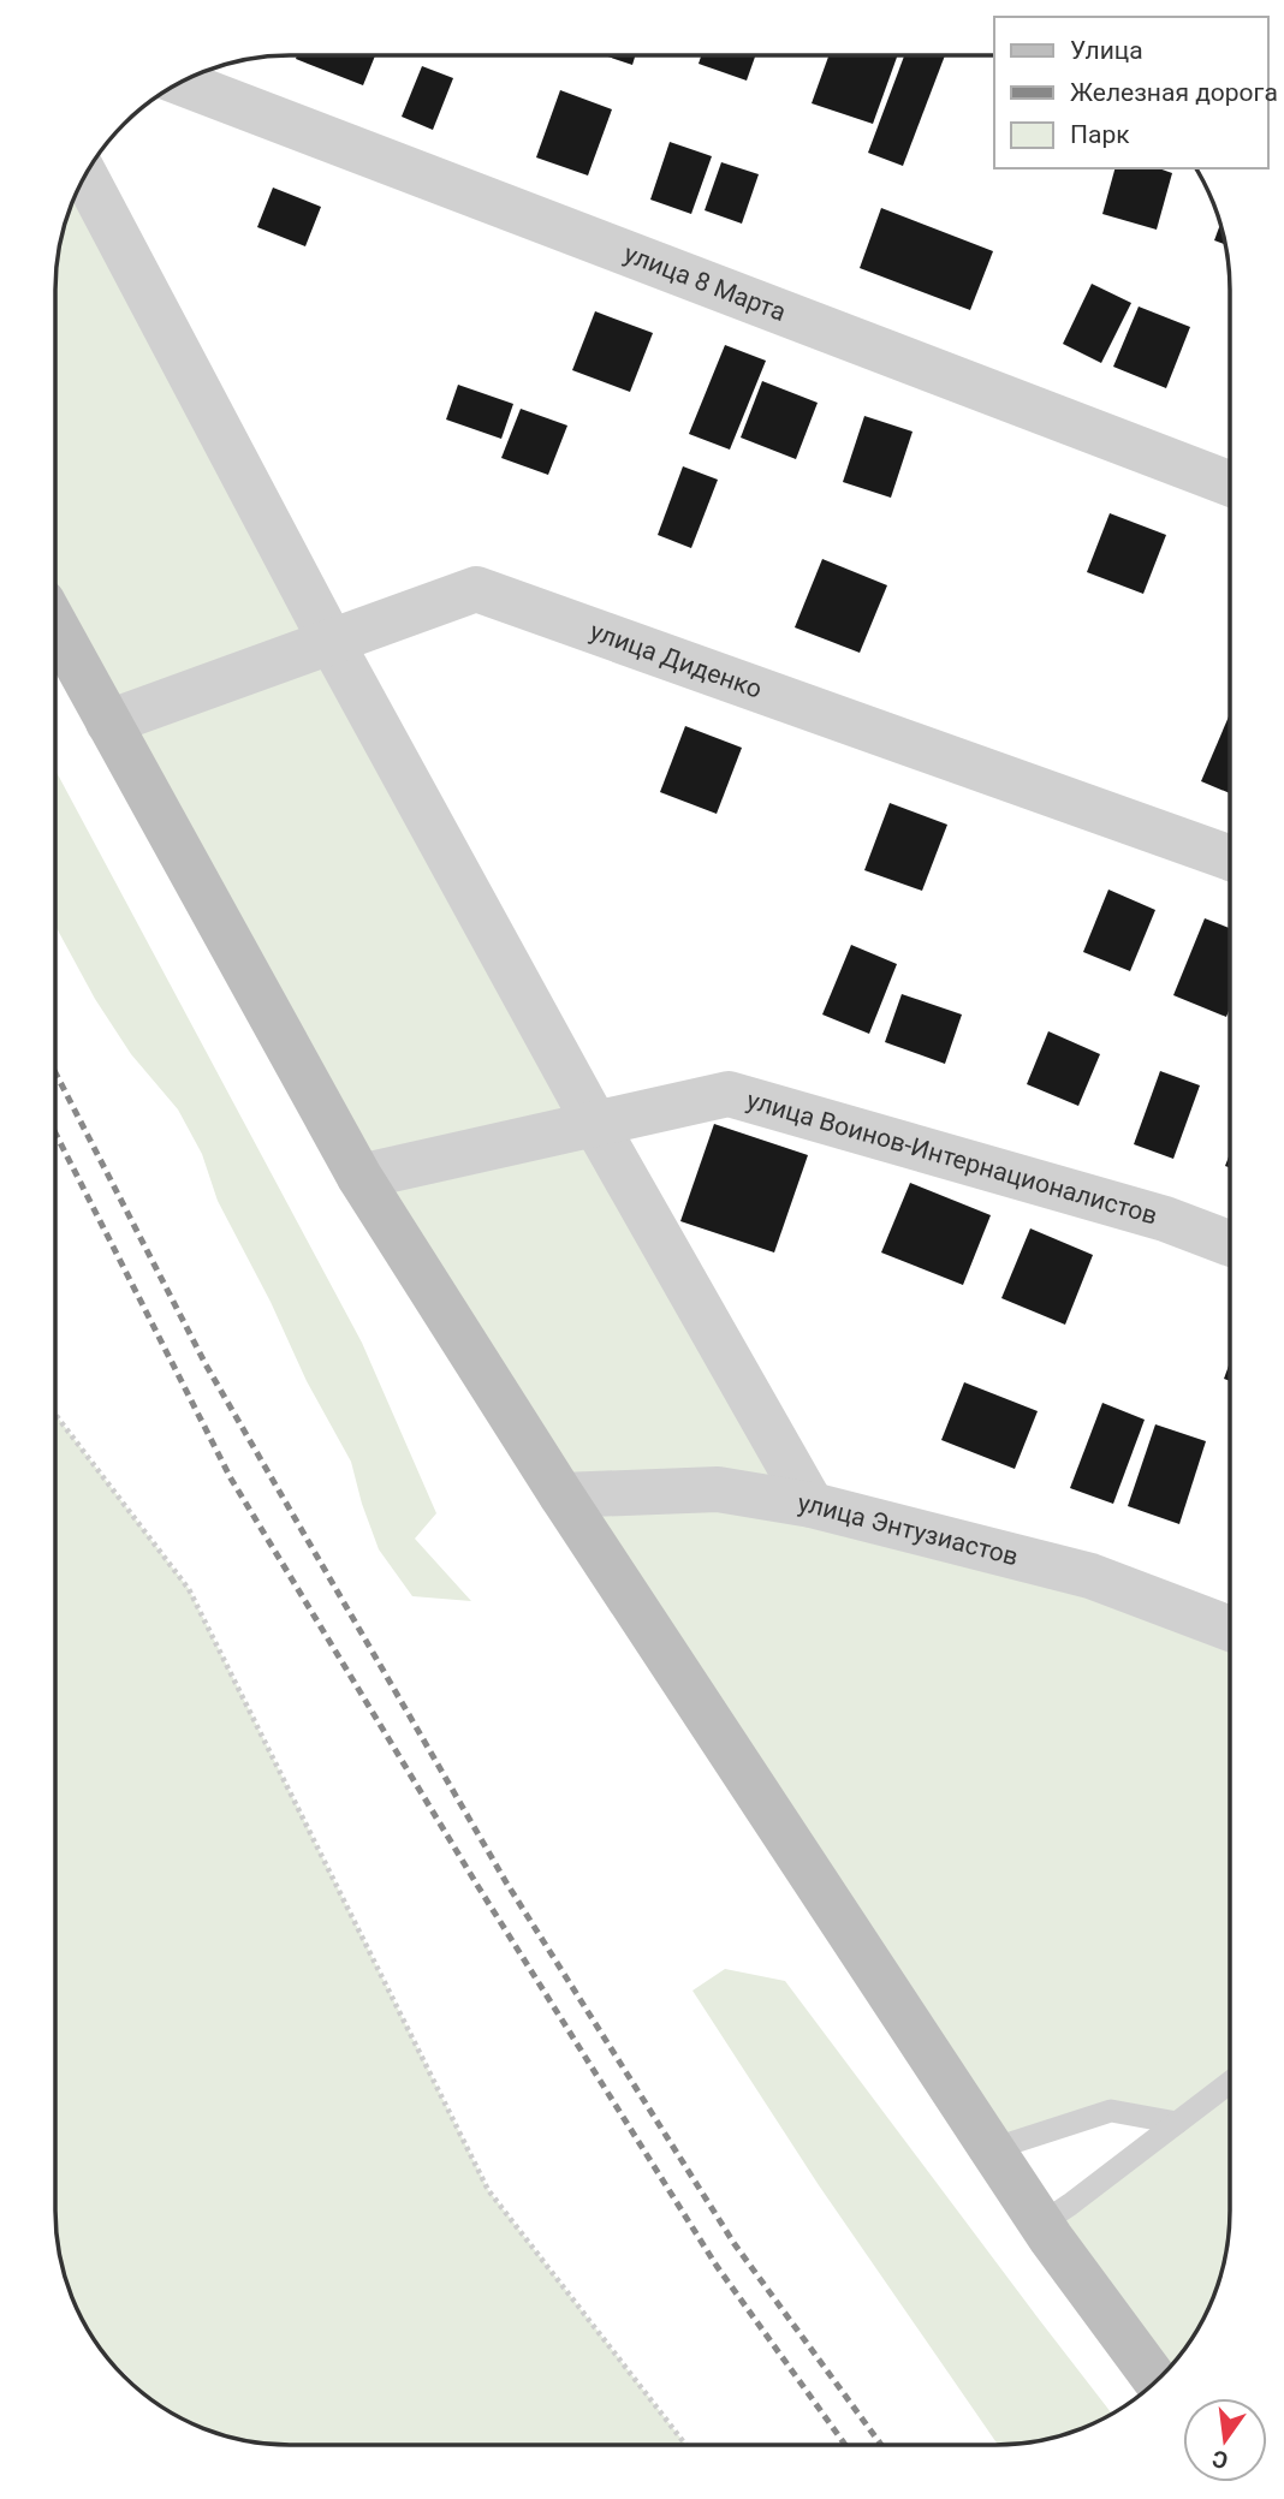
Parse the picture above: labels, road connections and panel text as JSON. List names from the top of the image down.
{
  "streets": {
    "street": [
      "улица 8 Марта",
      "улица Диденко",
      "улица Воинов-Интернационалистов",
      "улица Энтузиастов"
    ]
  },
  "legend": ["Улица", "Железная дорога", "Парк"],
  "north": "bottom"
}
